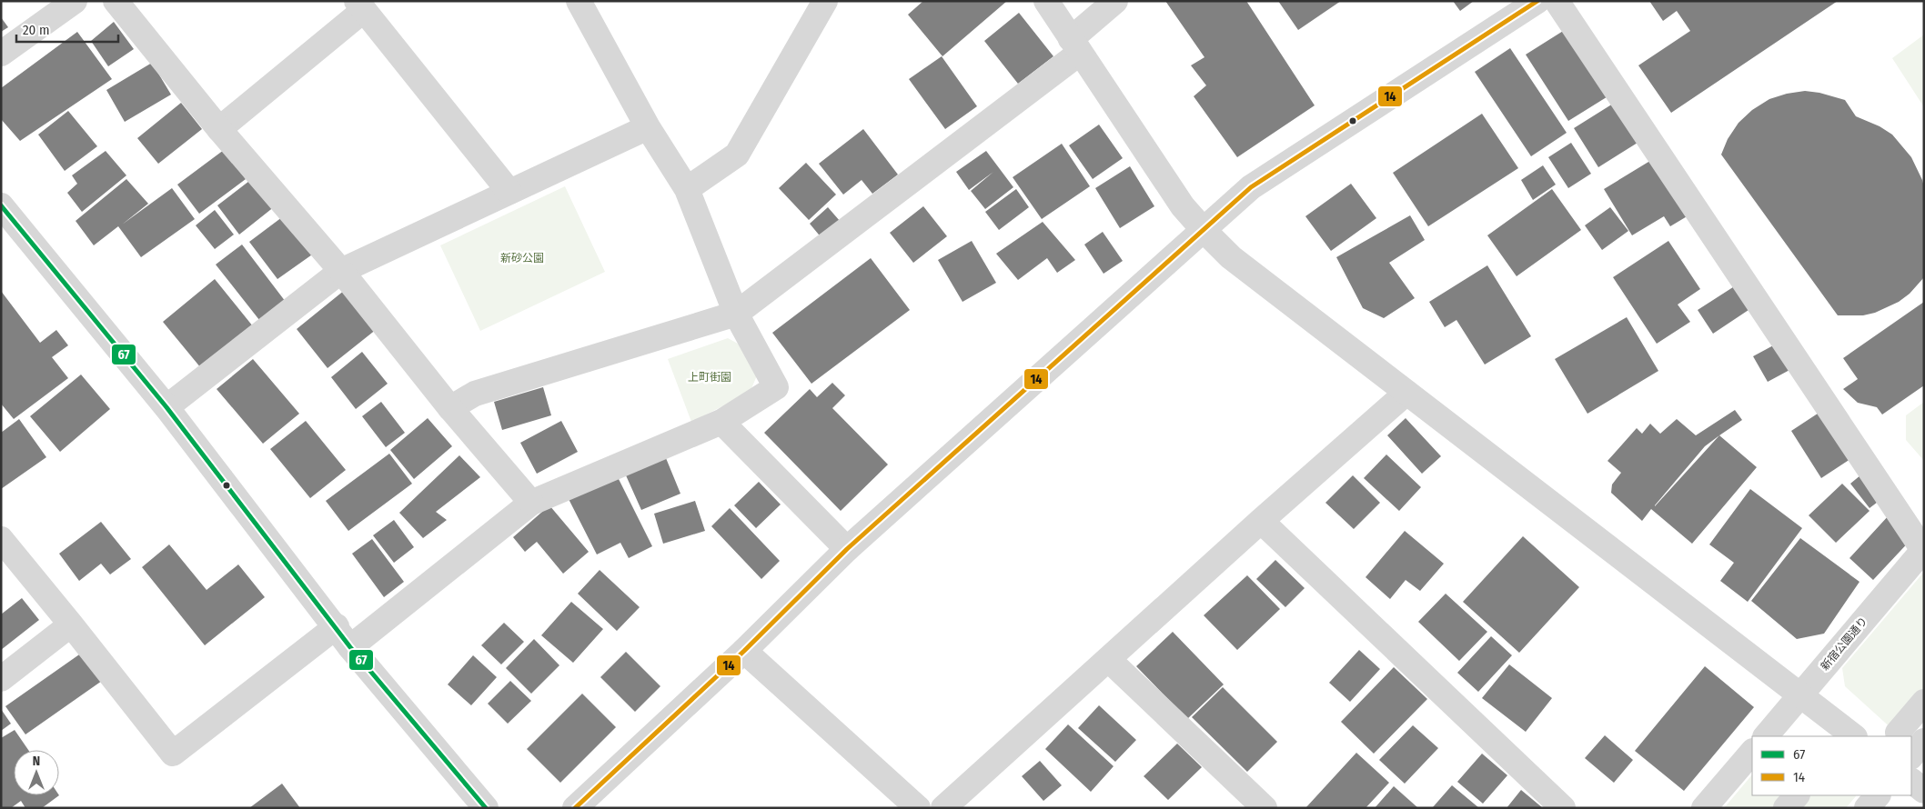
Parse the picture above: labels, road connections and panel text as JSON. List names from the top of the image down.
{
  "streets": {
    "street": ["新宿公園通り"]
  },
  "parks": ["新砂公園", "上町街園"],
  "lines": ["transit line 14", "transit line 67"],
  "legend": ["67", "14"],
  "scale_bar": "20 m",
  "north": "top"
}
